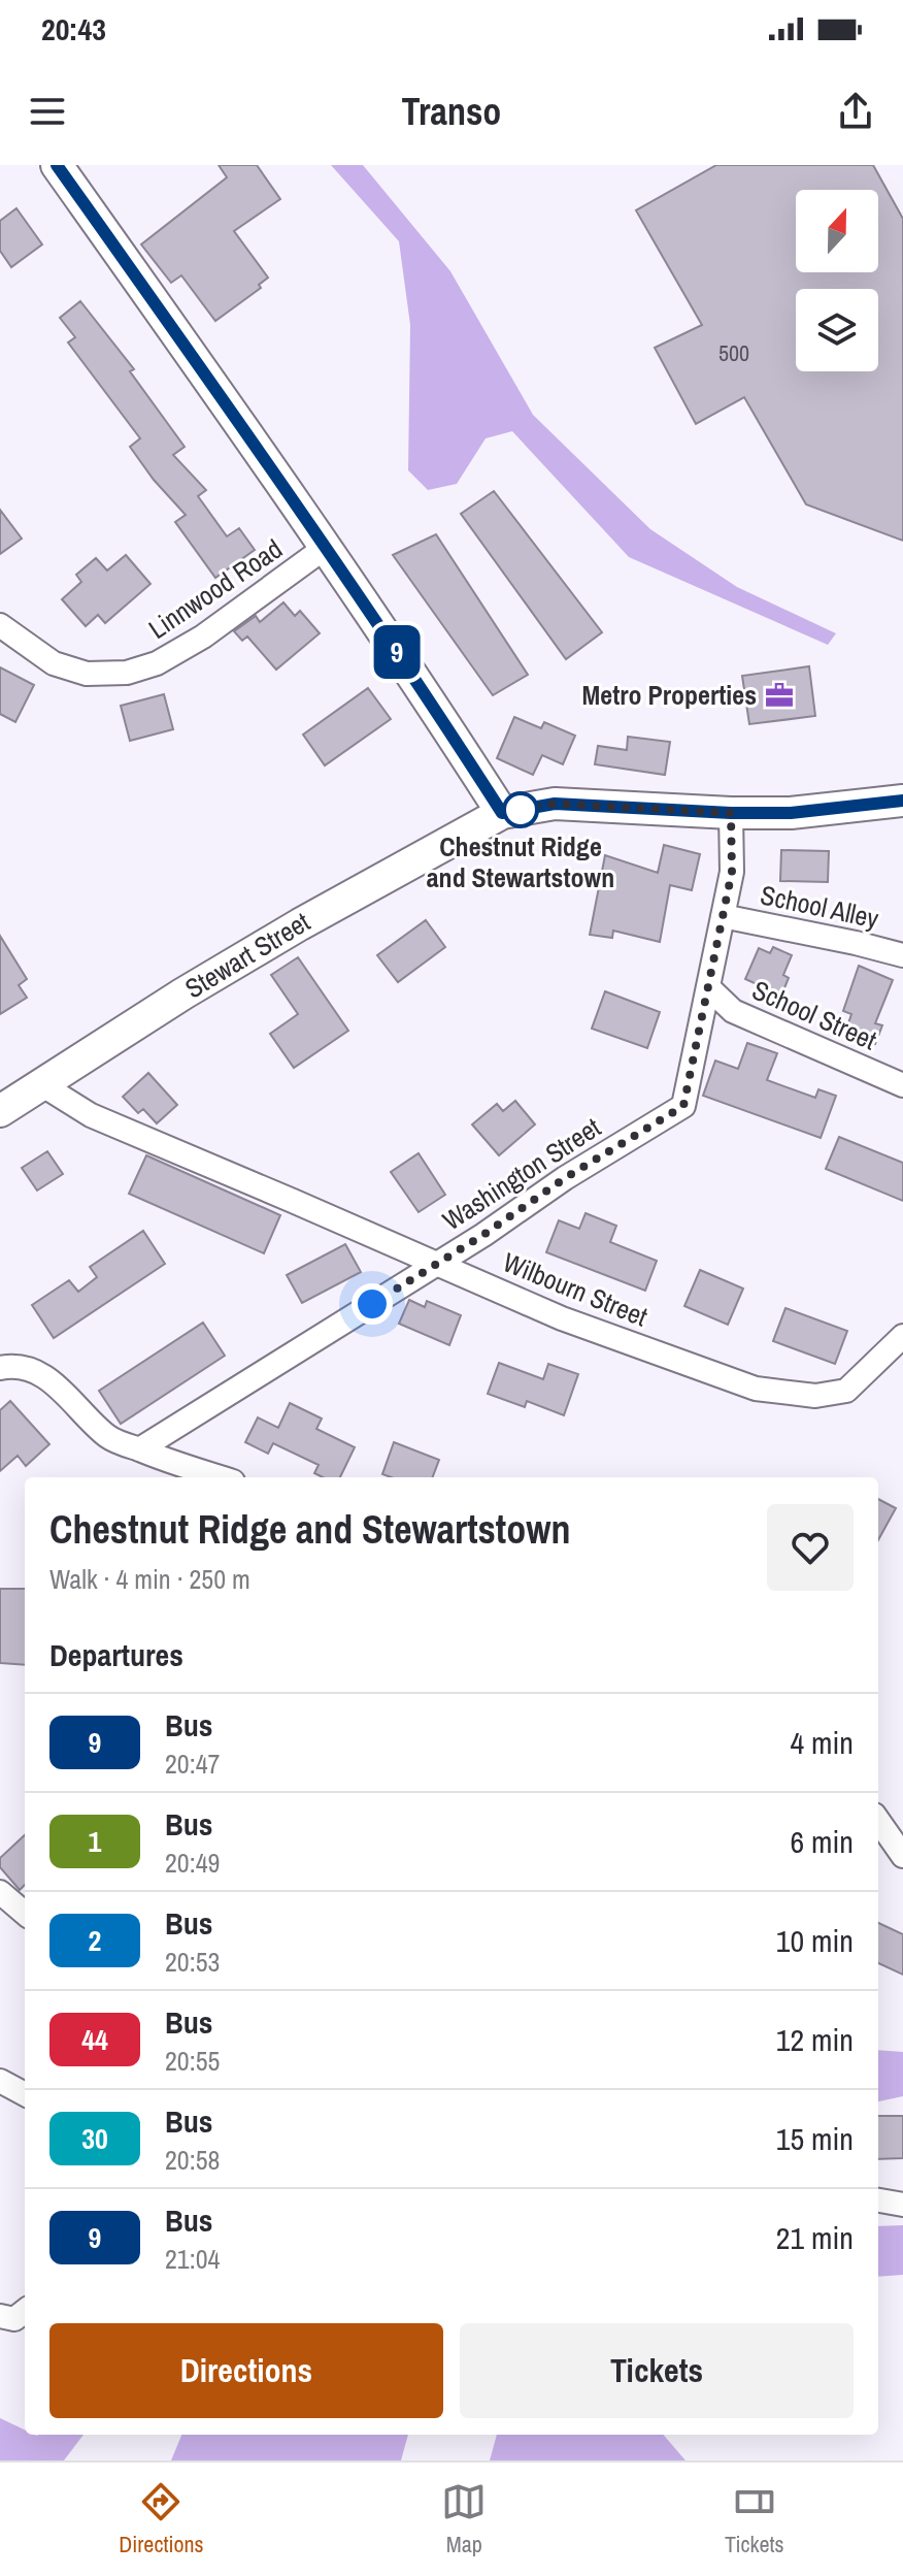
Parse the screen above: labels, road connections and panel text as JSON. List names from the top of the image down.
{
  "streets": {
    "street": [
      "Linnwood Road",
      "School Alley",
      "Stewart Street",
      "School Street",
      "Washington Street",
      "Wilbourn Street"
    ]
  },
  "crossings": [
    ["School Alley", "Washington Street"],
    ["Stewart Street", "Washington Street"],
    ["Stewart Street", "Wilbourn Street"],
    ["School Street", "Washington Street"],
    ["Washington Street", "Wilbourn Street"]
  ],
  "places": {
    "office": ["Metro Properties"],
    "other": ["Chestnut Ridge and Stewartstown"]
  },
  "lines": ["bus line 9"],
  "house_numbers": ["500"],
  "north": "top",
  "page": {
    "status": "20:43",
    "header": "Transo",
    "on_map": "9",
    "heading": [
      ["Chestnut Ridge and Stewartstown", "Walk · 4 min · 250 m"],
      "Departures"
    ],
    "list": [
      {
        "mark": "9",
        "name": "Bus",
        "note": "20:47",
        "value": "4 min"
      },
      {
        "mark": "1",
        "name": "Bus",
        "note": "20:49",
        "value": "6 min"
      },
      {
        "mark": "2",
        "name": "Bus",
        "note": "20:53",
        "value": "10 min"
      },
      {
        "mark": "44",
        "name": "Bus",
        "note": "20:55",
        "value": "12 min"
      },
      {
        "mark": "30",
        "name": "Bus",
        "note": "20:58",
        "value": "15 min"
      },
      {
        "mark": "9",
        "name": "Bus",
        "note": "21:04",
        "value": "21 min"
      }
    ],
    "buttons": ["Directions", "Tickets"],
    "tabs": ["Directions", "Map", "Tickets"]
  }
}
